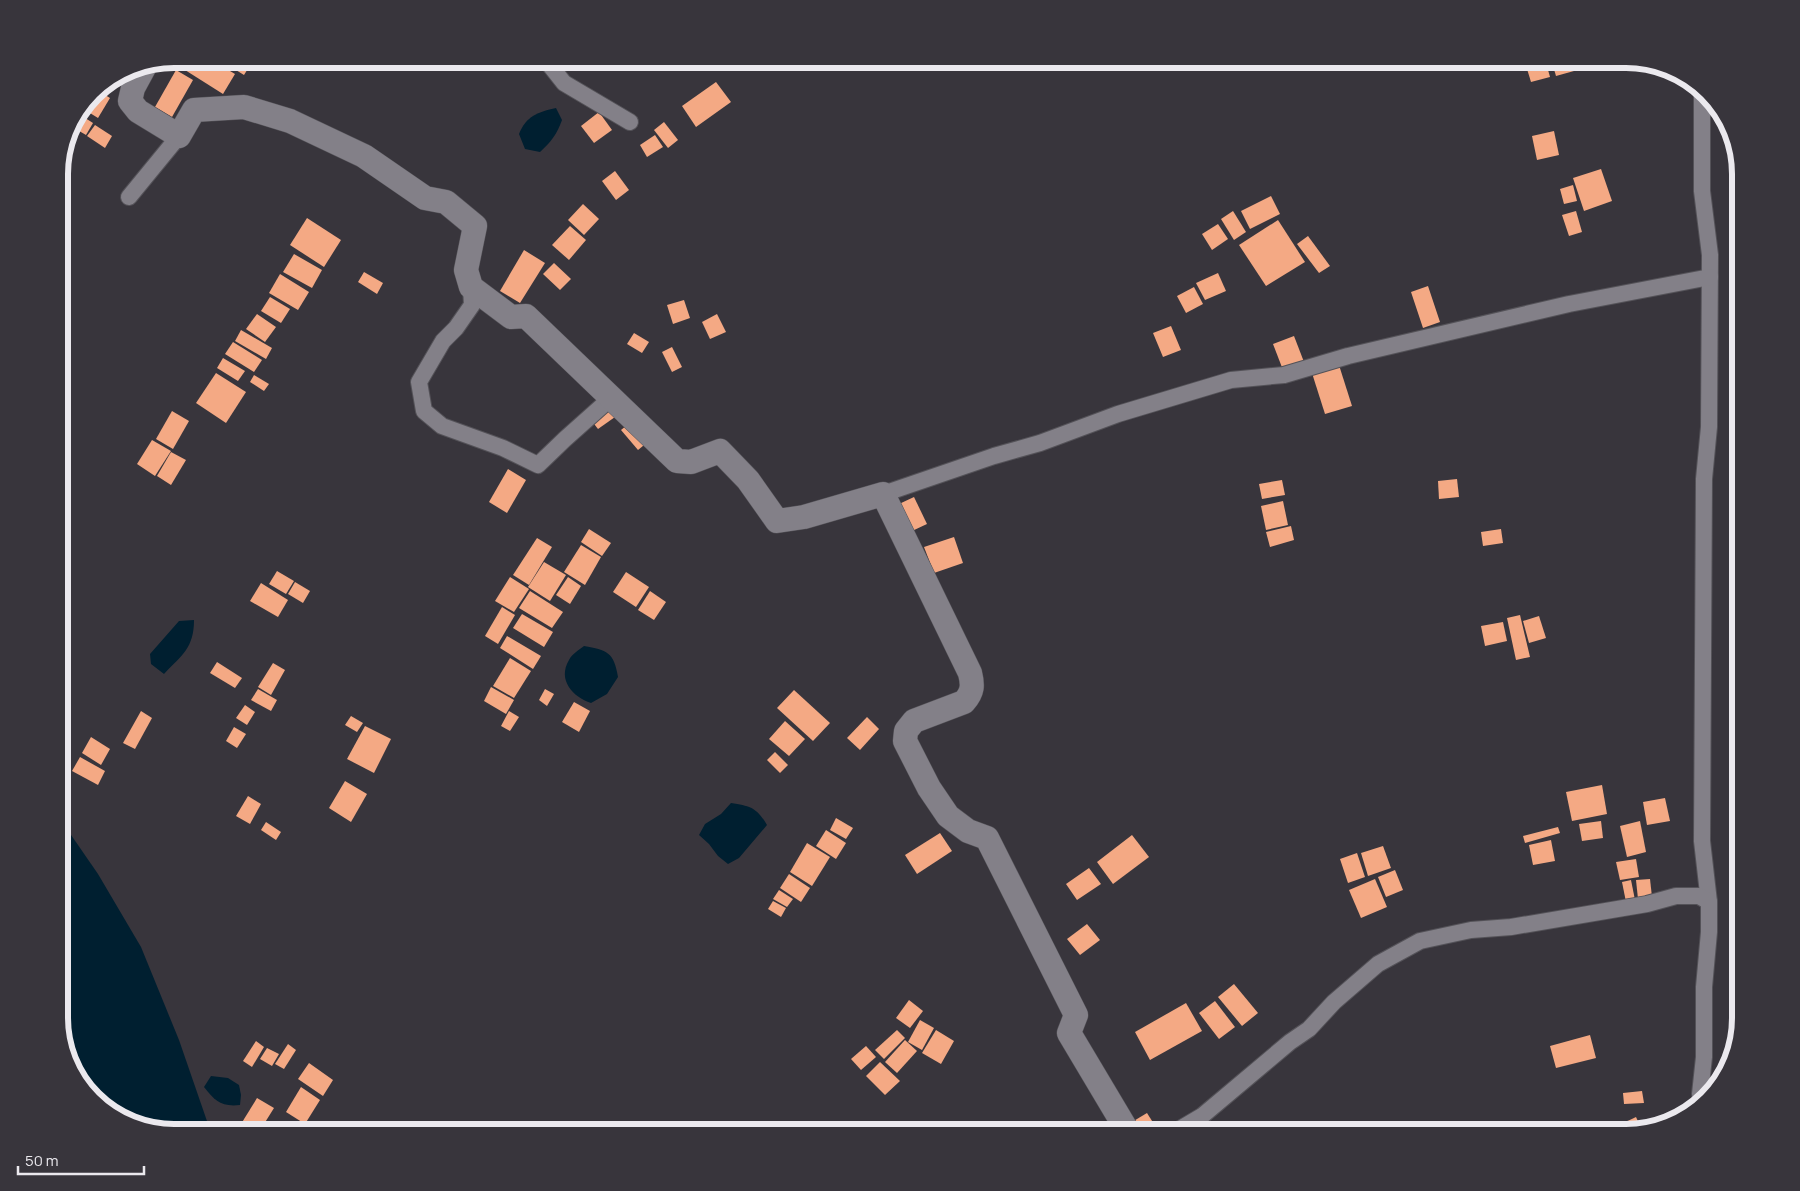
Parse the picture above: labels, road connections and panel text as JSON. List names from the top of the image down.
{
  "scale_bar": "50 m"
}
